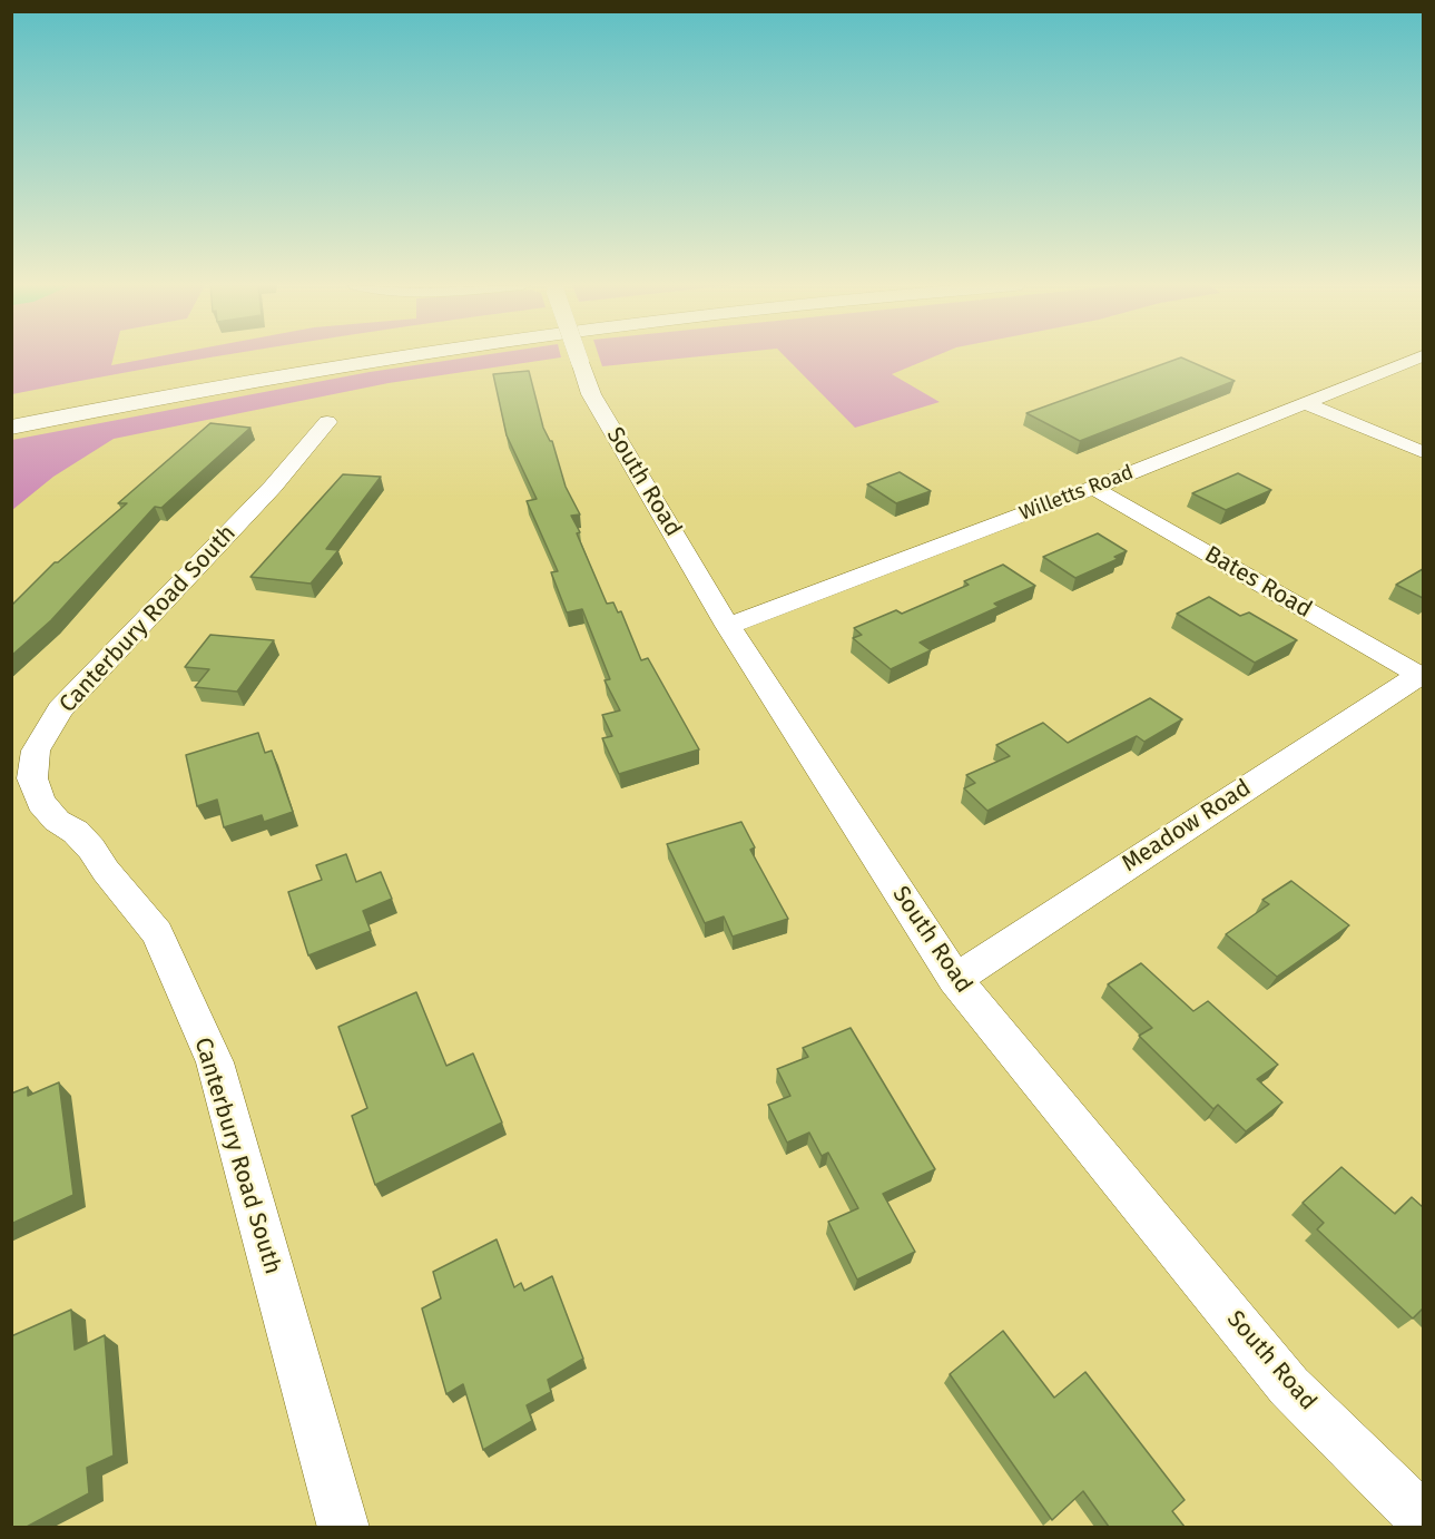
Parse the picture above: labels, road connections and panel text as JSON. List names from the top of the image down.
{
  "streets": {
    "street": [
      "South Road",
      "Willetts Road",
      "Bates Road",
      "Canterbury Road South",
      "Meadow Road"
    ]
  },
  "crossings": [
    ["South Road", "Willetts Road"],
    ["South Road", "Meadow Road"],
    ["Willetts Road", "Bates Road"],
    ["Bates Road", "Meadow Road"]
  ]
}
